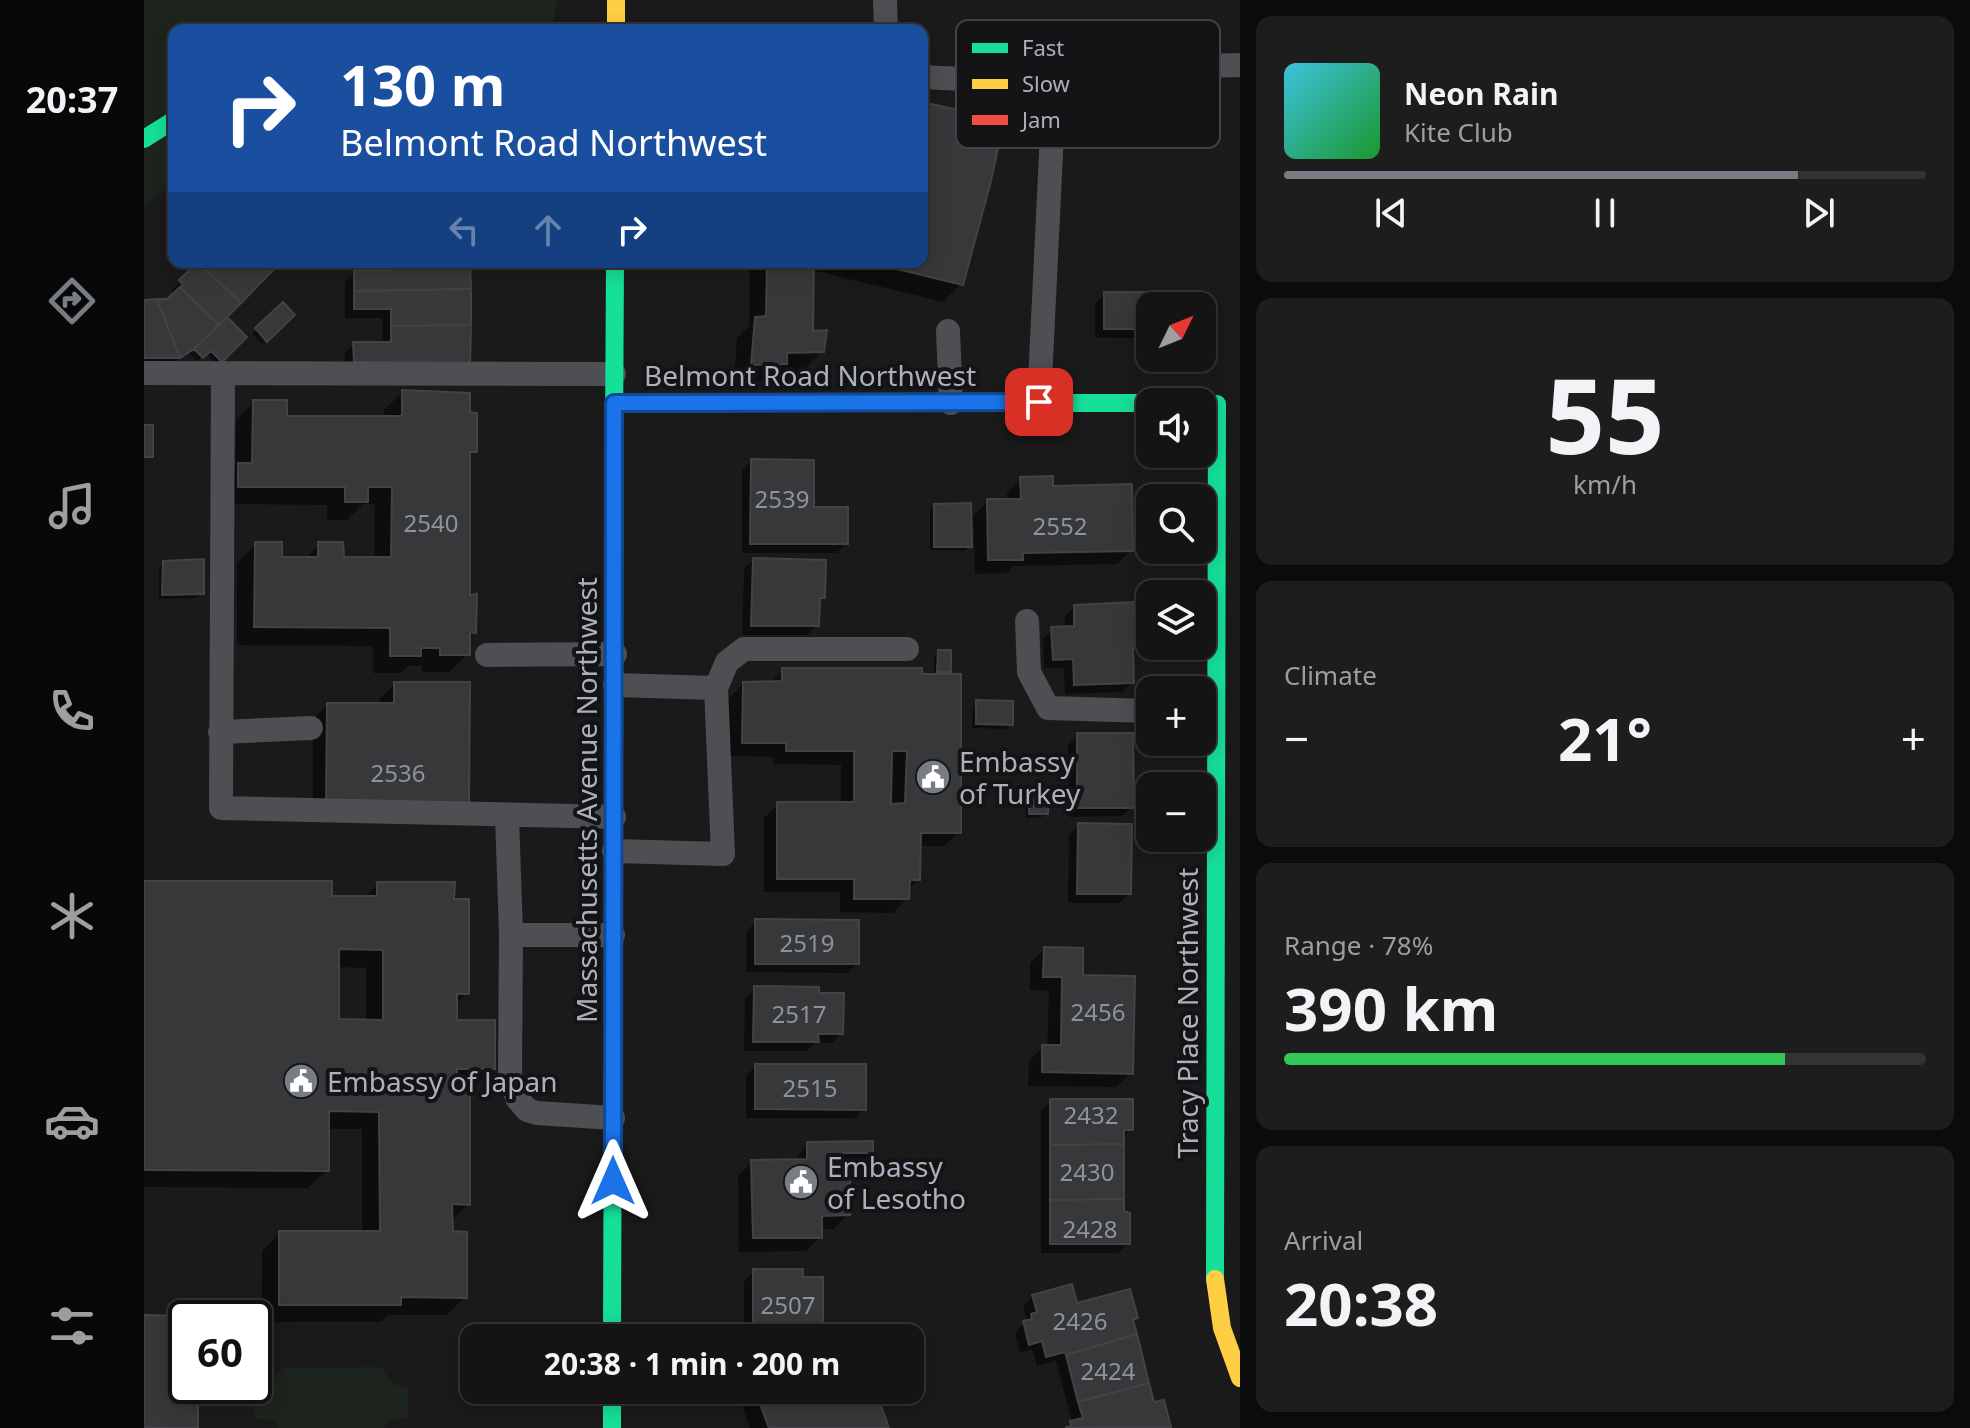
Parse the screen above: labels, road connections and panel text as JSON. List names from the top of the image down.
{
  "streets": {
    "street": ["Belmont Road Northwest", "Massachusetts Avenue Northwest", "Tracy Place Northwest"]
  },
  "crossings": [
    ["Belmont Road Northwest", "Massachusetts Avenue Northwest"]
  ],
  "places": {
    "public building": ["Embassy of Turkey", "Embassy of Japan", "Embassy of Lesotho"]
  },
  "house_numbers": [
    "2539",
    "2540",
    "2552",
    "2536",
    "2519",
    "2456",
    "2517",
    "2515",
    "2432",
    "2430",
    "2428",
    "2507",
    "2426",
    "2424"
  ],
  "legend": ["Fast", "Slow", "Jam"],
  "north": "top right",
  "page": {
    "tabs": "20:37",
    "turn": ["130 m", "Belmont Road Northwest"],
    "song": ["Neon Rain", "Kite Club"],
    "map_buttons": ["+", "−"],
    "tile": [
      ["55", "km/h"],
      "Climate",
      ["Range · 78%", "390 km"],
      ["Arrival", "20:38"]
    ],
    "heat": ["−", "21°", "+"],
    "limit": "60",
    "trip": "20:38 · 1 min · 200 m"
  }
}
